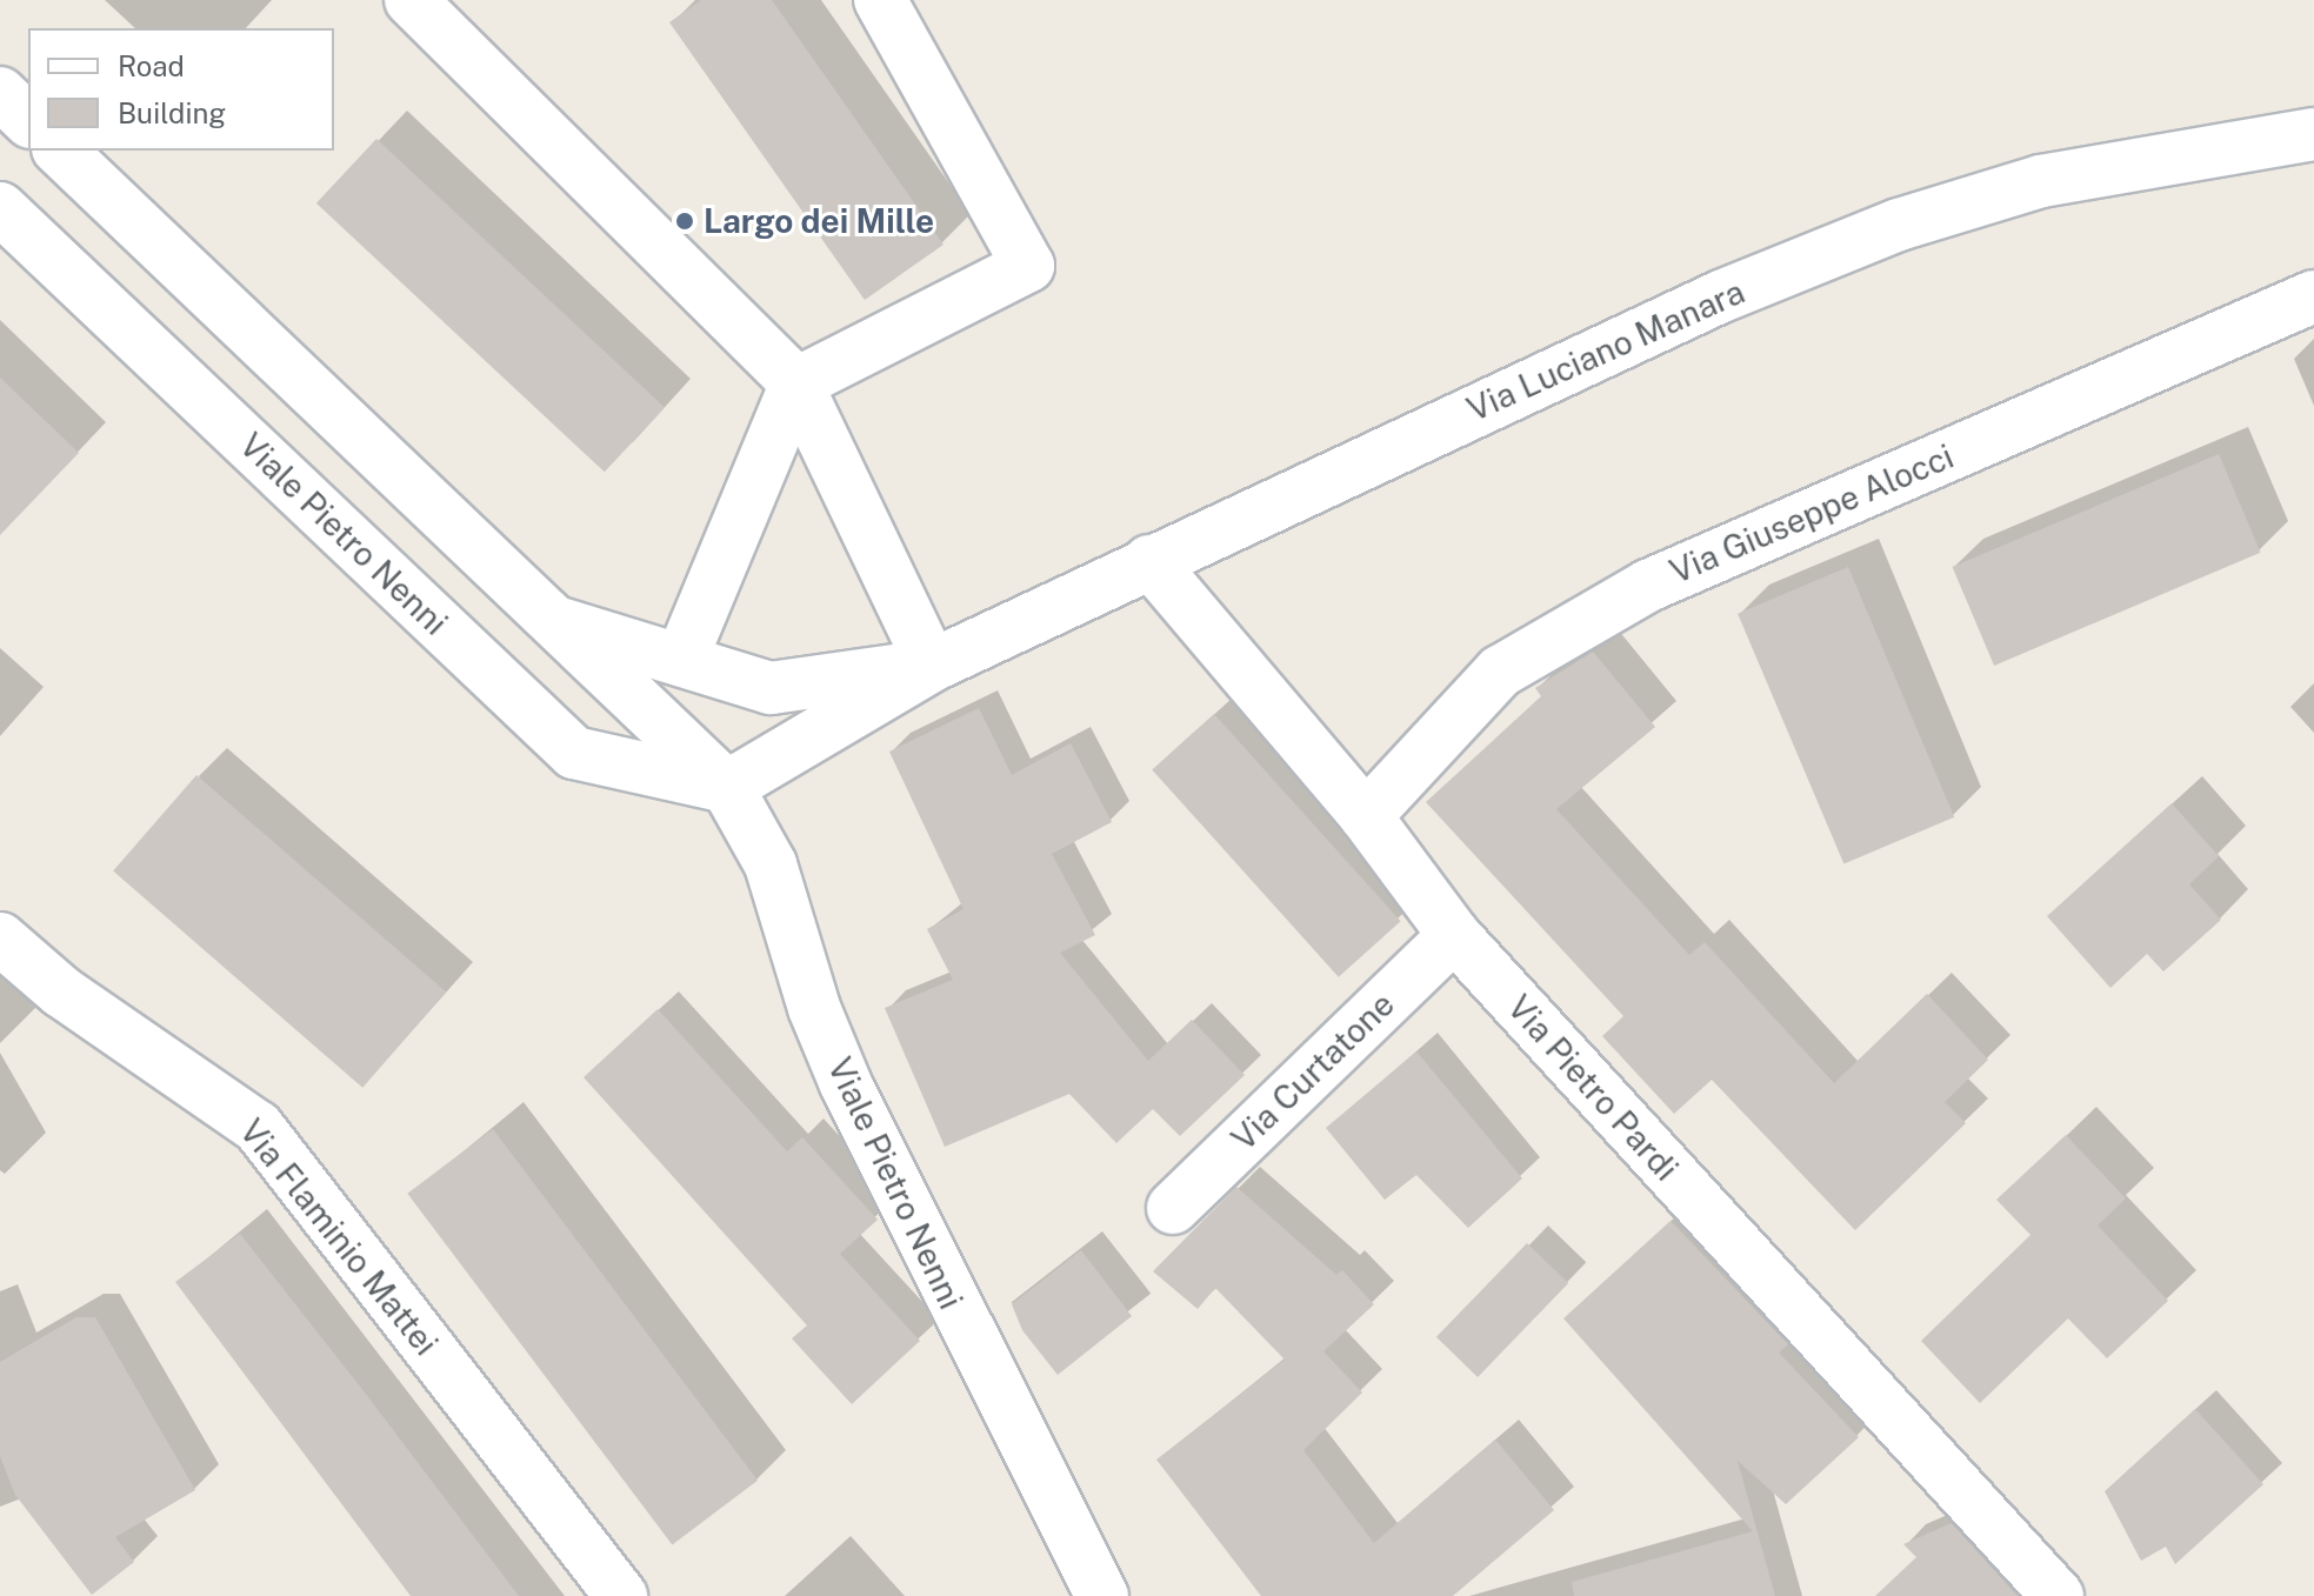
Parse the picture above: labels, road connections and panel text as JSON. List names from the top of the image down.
{
  "streets": {
    "street": [
      "Via Luciano Manara",
      "Via Giuseppe Alocci",
      "Viale Pietro Nenni",
      "Via Curtatone",
      "Via Pietro Pardi",
      "Via Flaminio Mattei"
    ]
  },
  "crossings": [
    ["Via Luciano Manara", "Via Pietro Pardi"],
    ["Via Giuseppe Alocci", "Via Pietro Pardi"],
    ["Via Curtatone", "Via Pietro Pardi"]
  ],
  "places": ["Largo dei Mille"],
  "legend": ["Road", "Building"]
}
